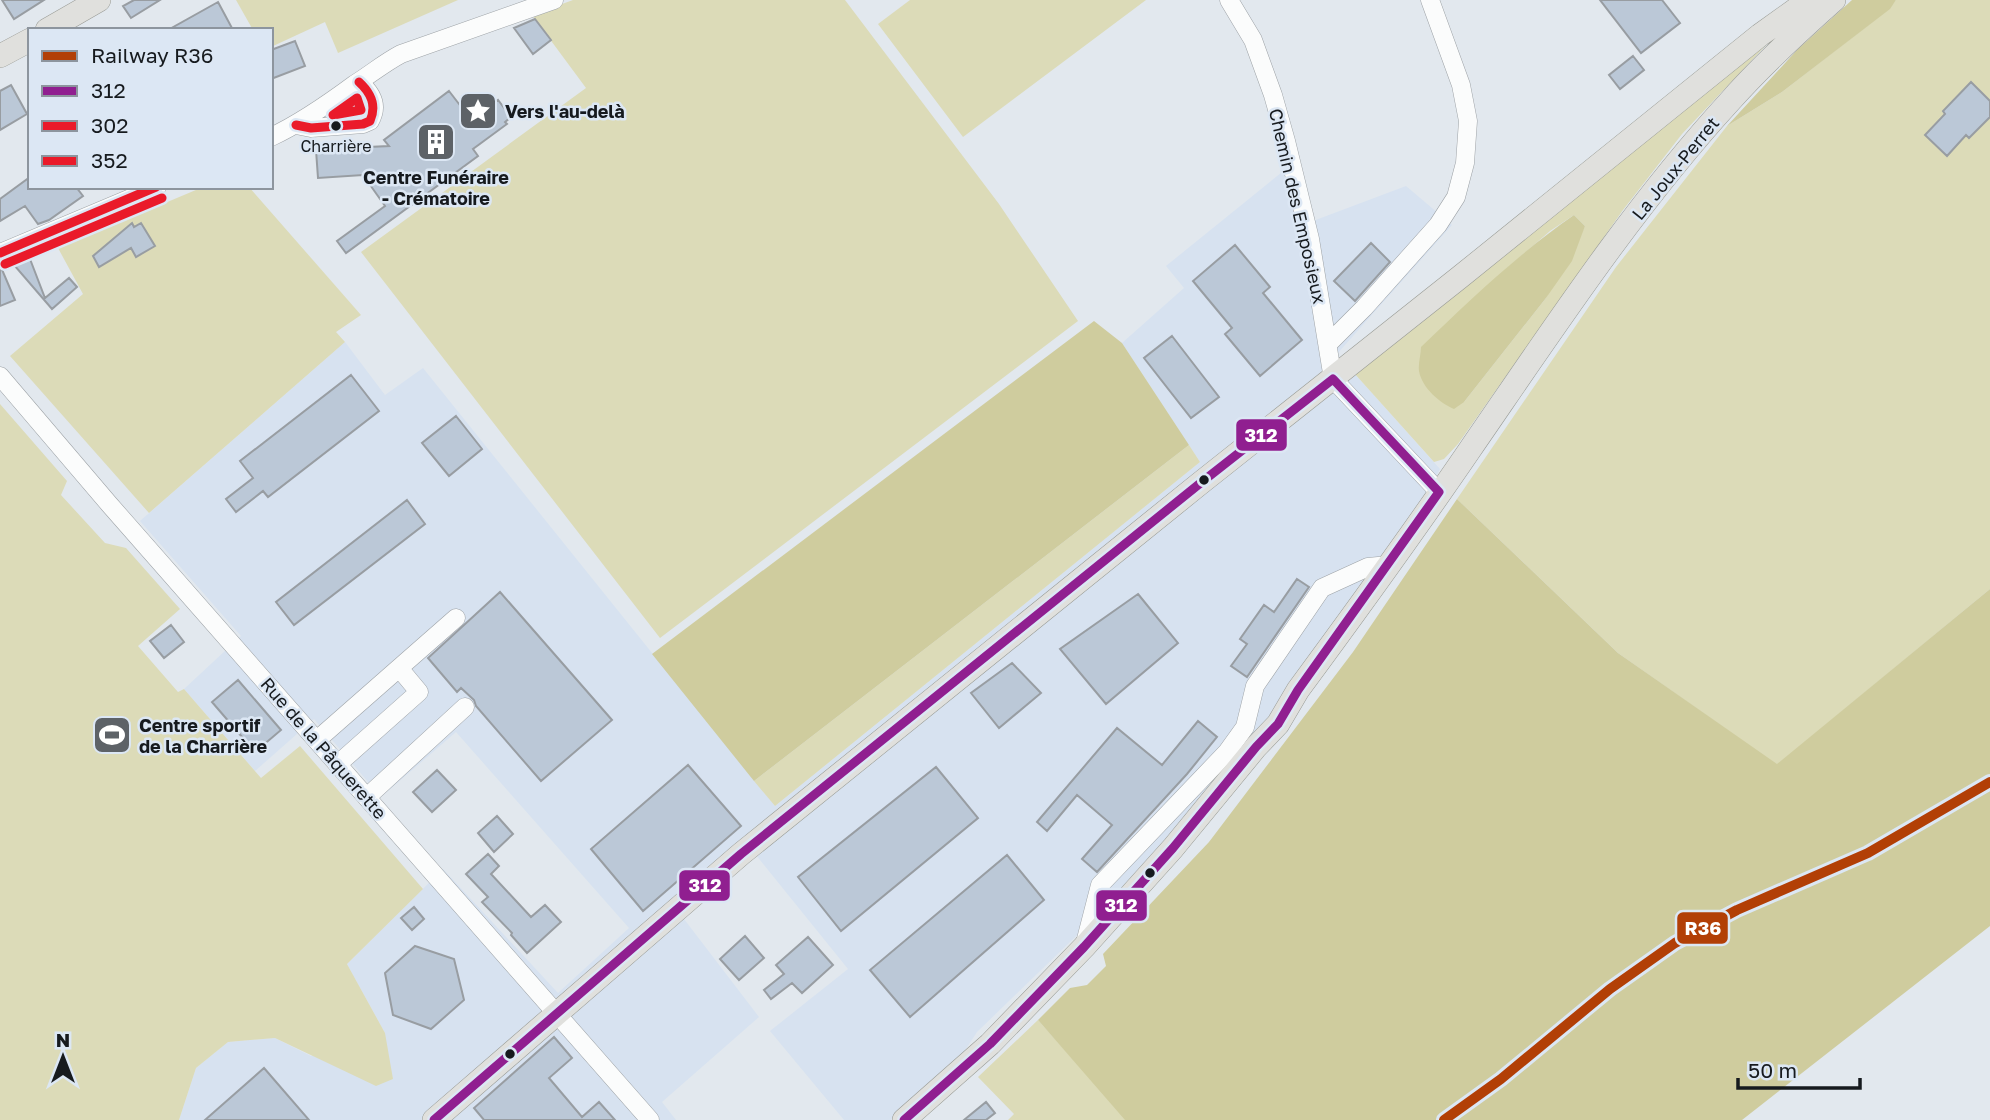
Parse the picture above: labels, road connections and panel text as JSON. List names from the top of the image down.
{
  "streets": {
    "main road": ["La Joux-Perret"],
    "street": ["Chemin des Emposieux", "Rue de la Pâquerette"]
  },
  "places": {
    "place": ["Vers l'au-delà"],
    "other": ["Charrière"],
    "building": ["Centre Funéraire - Crématoire"],
    "sports": ["Centre sportif de la Charrière"]
  },
  "lines": [
    "transit line 302",
    "transit line 352",
    "transit line 312",
    "rail line R36"
  ],
  "legend": [
    "Railway R36",
    "312",
    "302",
    "352"
  ],
  "scale_bar": "50 m",
  "north": "top"
}
